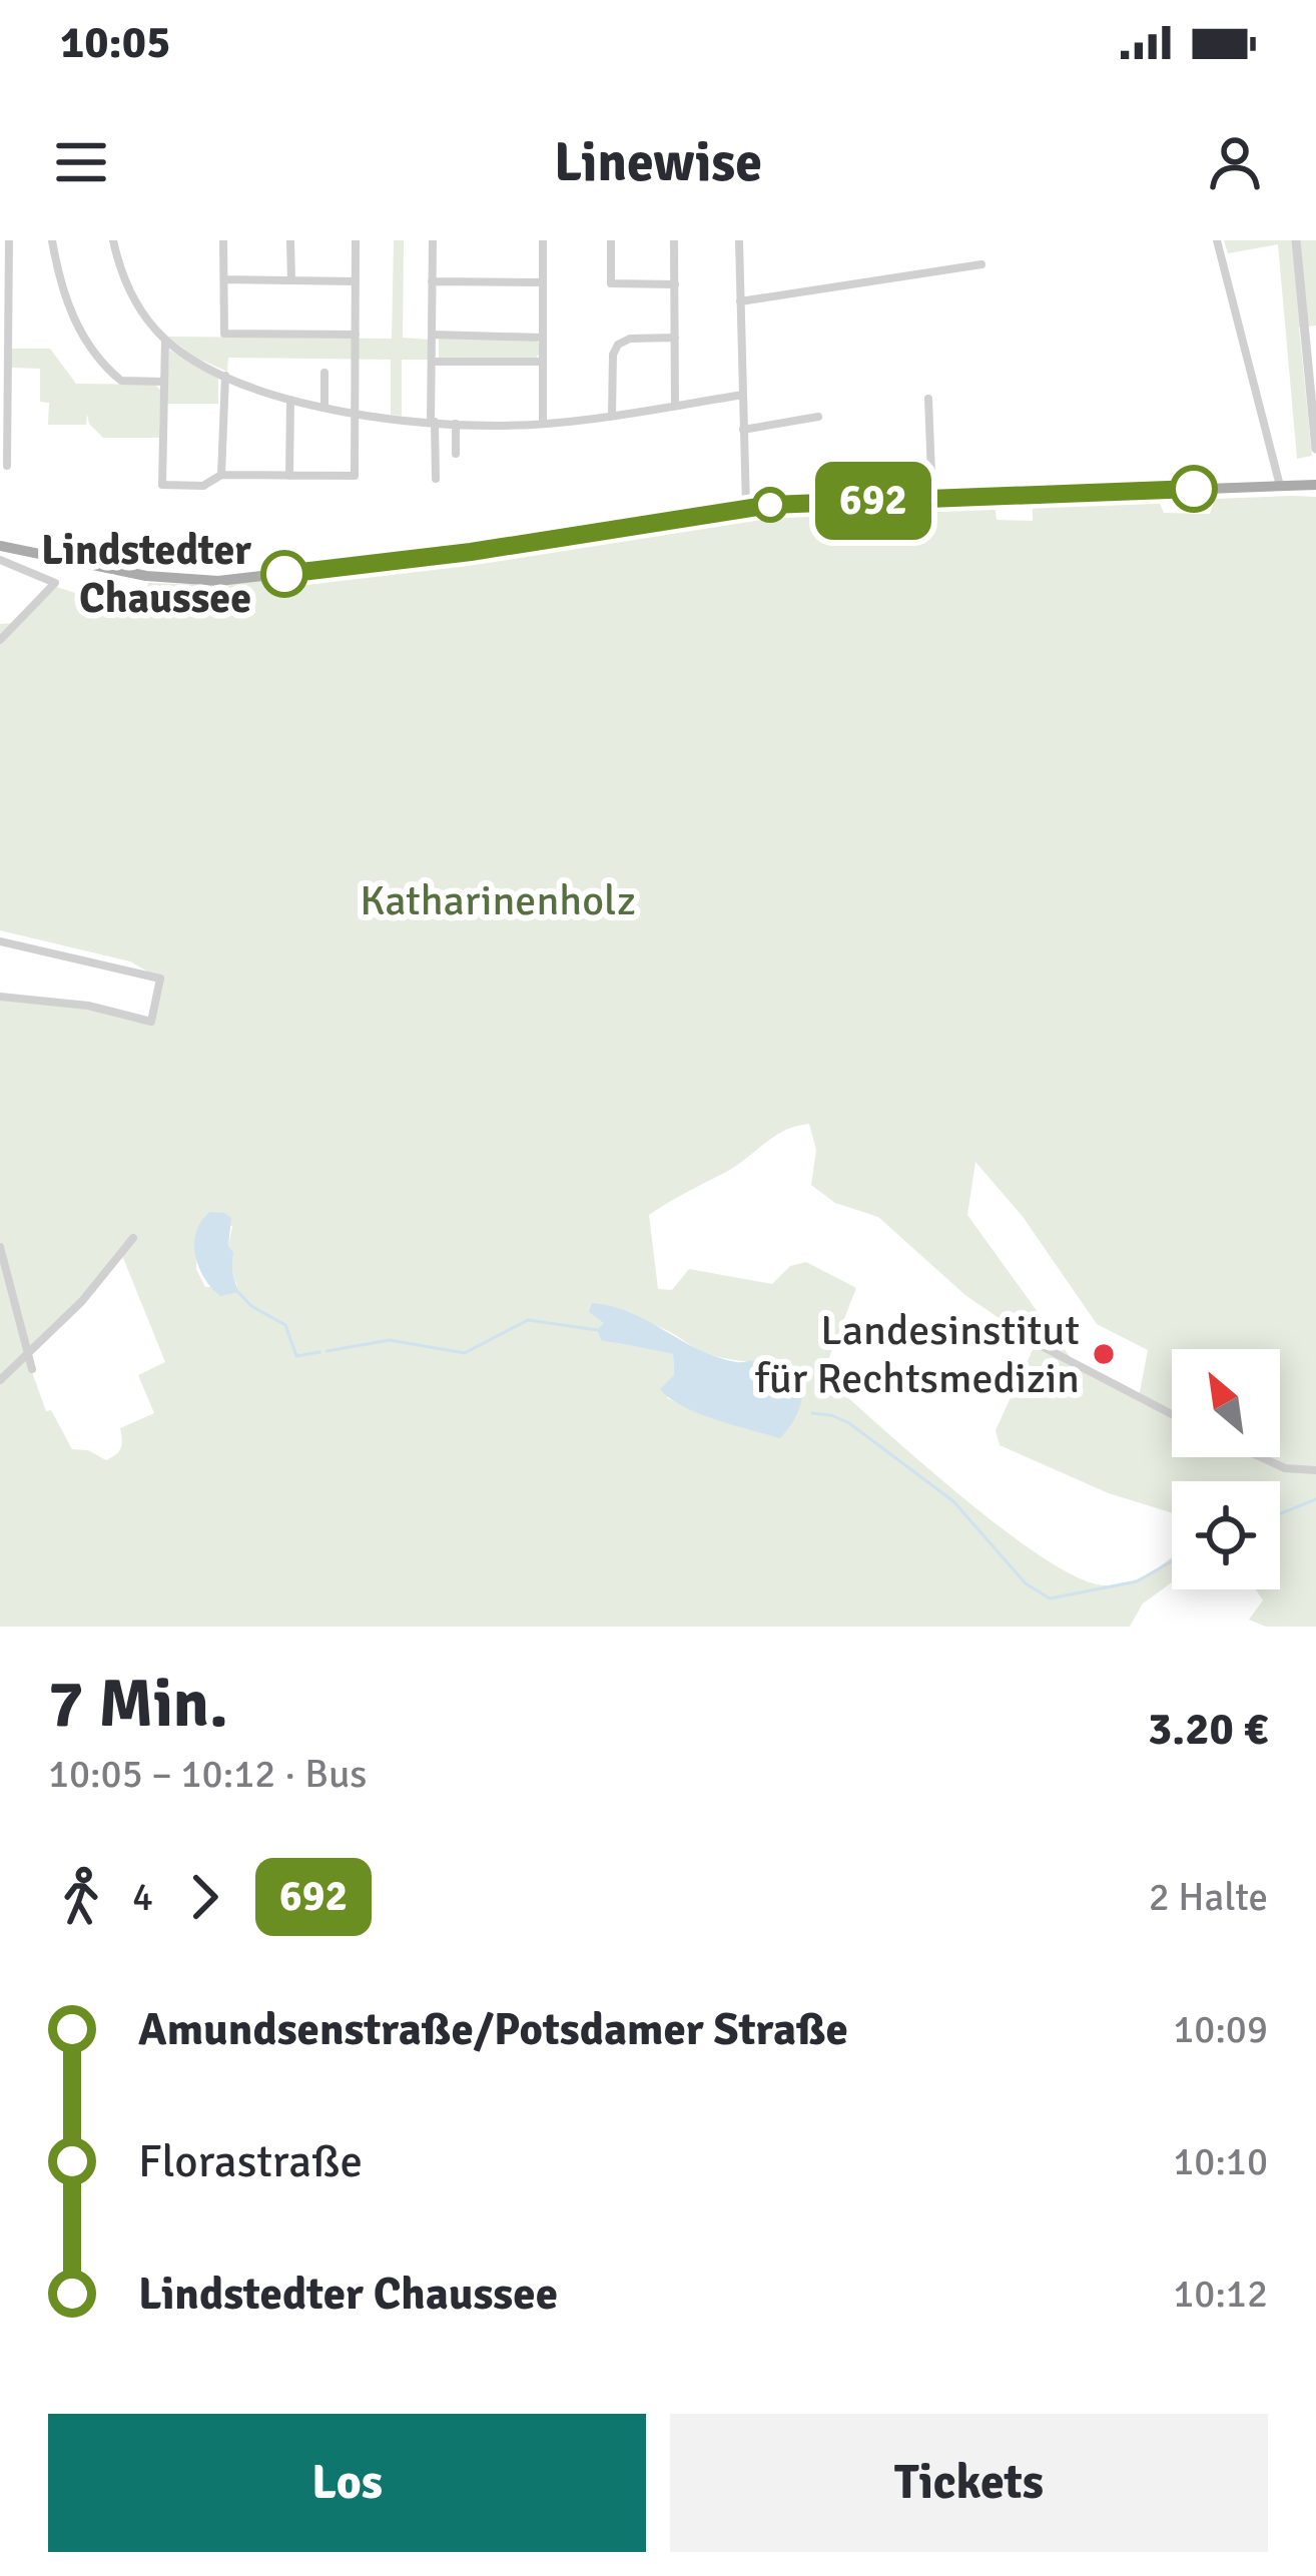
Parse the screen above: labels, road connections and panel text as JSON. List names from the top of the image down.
{
  "parks": ["Katharinenholz"],
  "places": ["Lindstedter Chaussee", "Landesinstitut für Rechtsmedizin"],
  "lines": ["bus line 692"],
  "north": "top left",
  "page": {
    "status": "10:05",
    "header": "Linewise",
    "on_map": "692",
    "heading": ["7 Min.", "10:05 – 10:12 · Bus", "3.20 €"],
    "legs": ["4", "692", "2 Halte"],
    "list": [
      {
        "name": "Amundsenstraße/Potsdamer Straße",
        "value": "10:09"
      },
      {
        "name": "Florastraße",
        "value": "10:10"
      },
      {
        "name": "Lindstedter Chaussee",
        "value": "10:12"
      }
    ],
    "buttons": ["Los", "Tickets"]
  }
}
